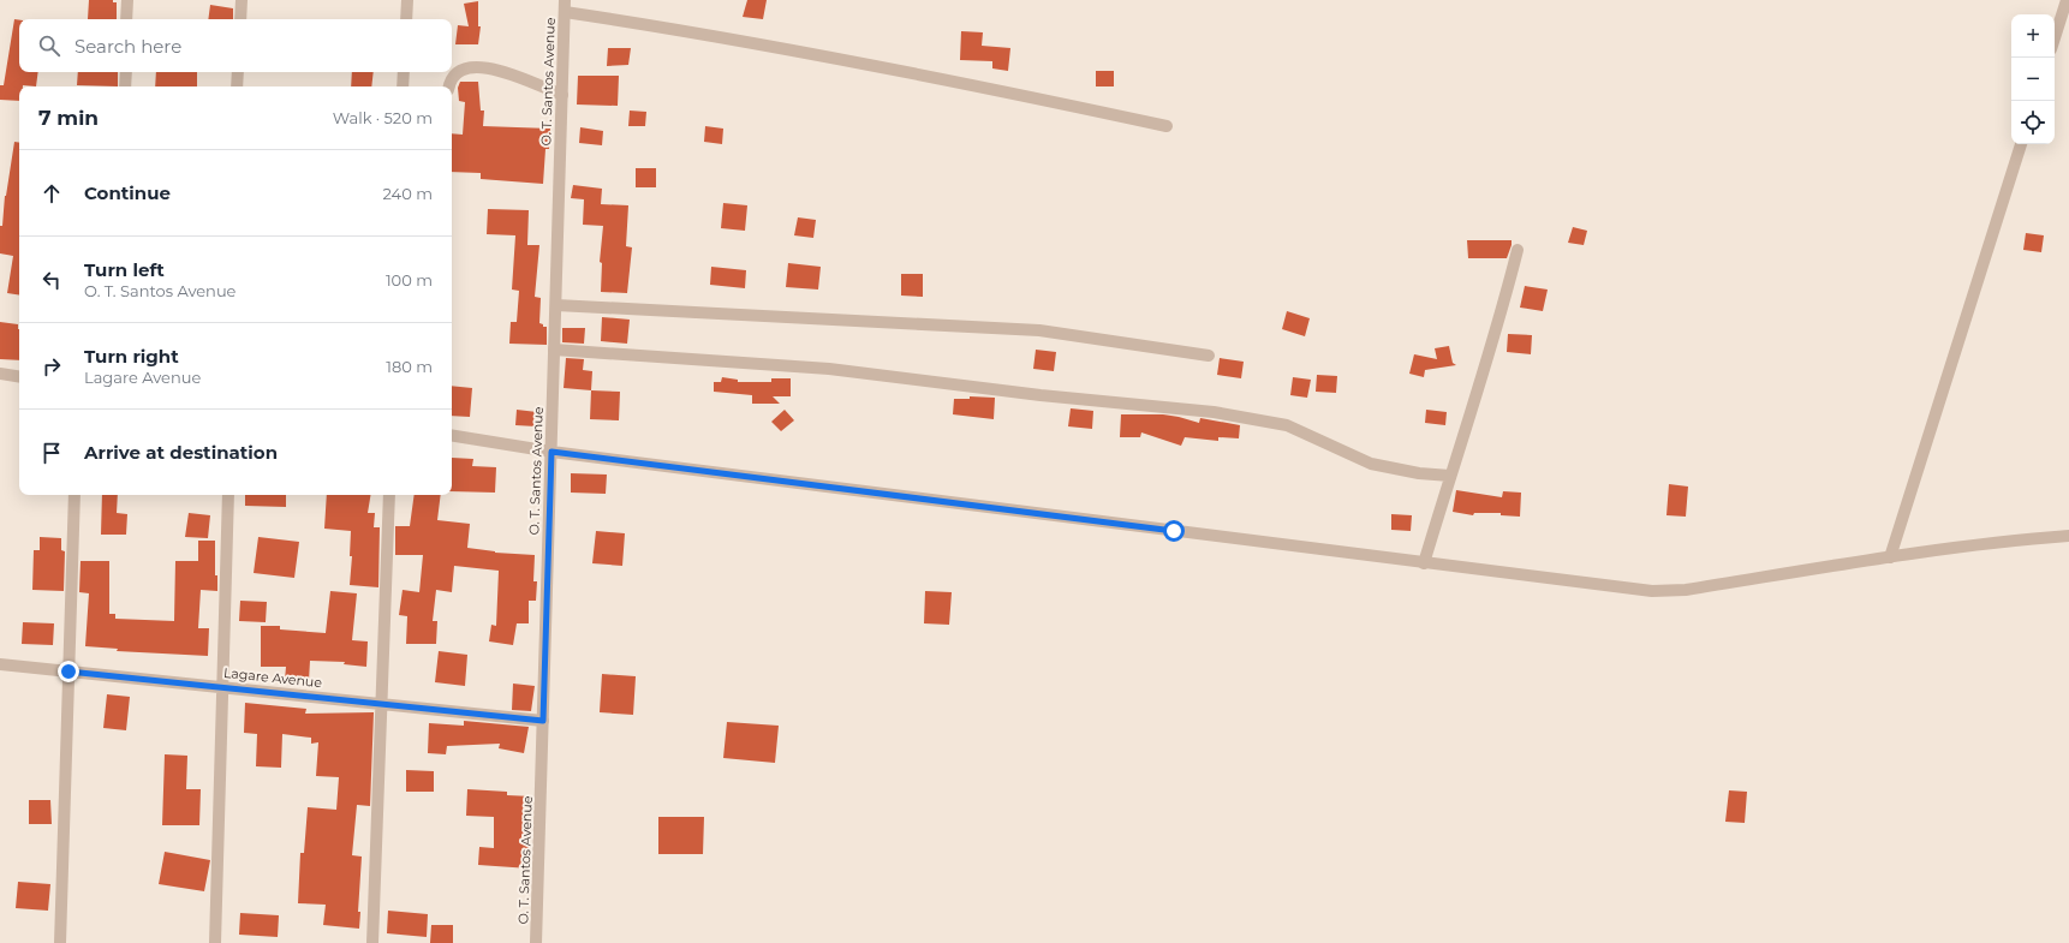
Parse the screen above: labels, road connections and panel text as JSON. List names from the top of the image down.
{
  "streets": {
    "street": ["O. T. Santos Avenue", "Lagare Avenue"]
  },
  "crossings": [
    ["O. T. Santos Avenue", "Lagare Avenue"]
  ],
  "page": {
    "map_buttons": ["+", "−"],
    "search": "Search here",
    "heading": ["7 min", "Walk · 520 m"],
    "list": [
      ["Continue", "240 m"],
      ["Turn left", "O. T. Santos Avenue", "100 m"],
      ["Turn right", "Lagare Avenue", "180 m"],
      "Arrive at destination"
    ]
  }
}
